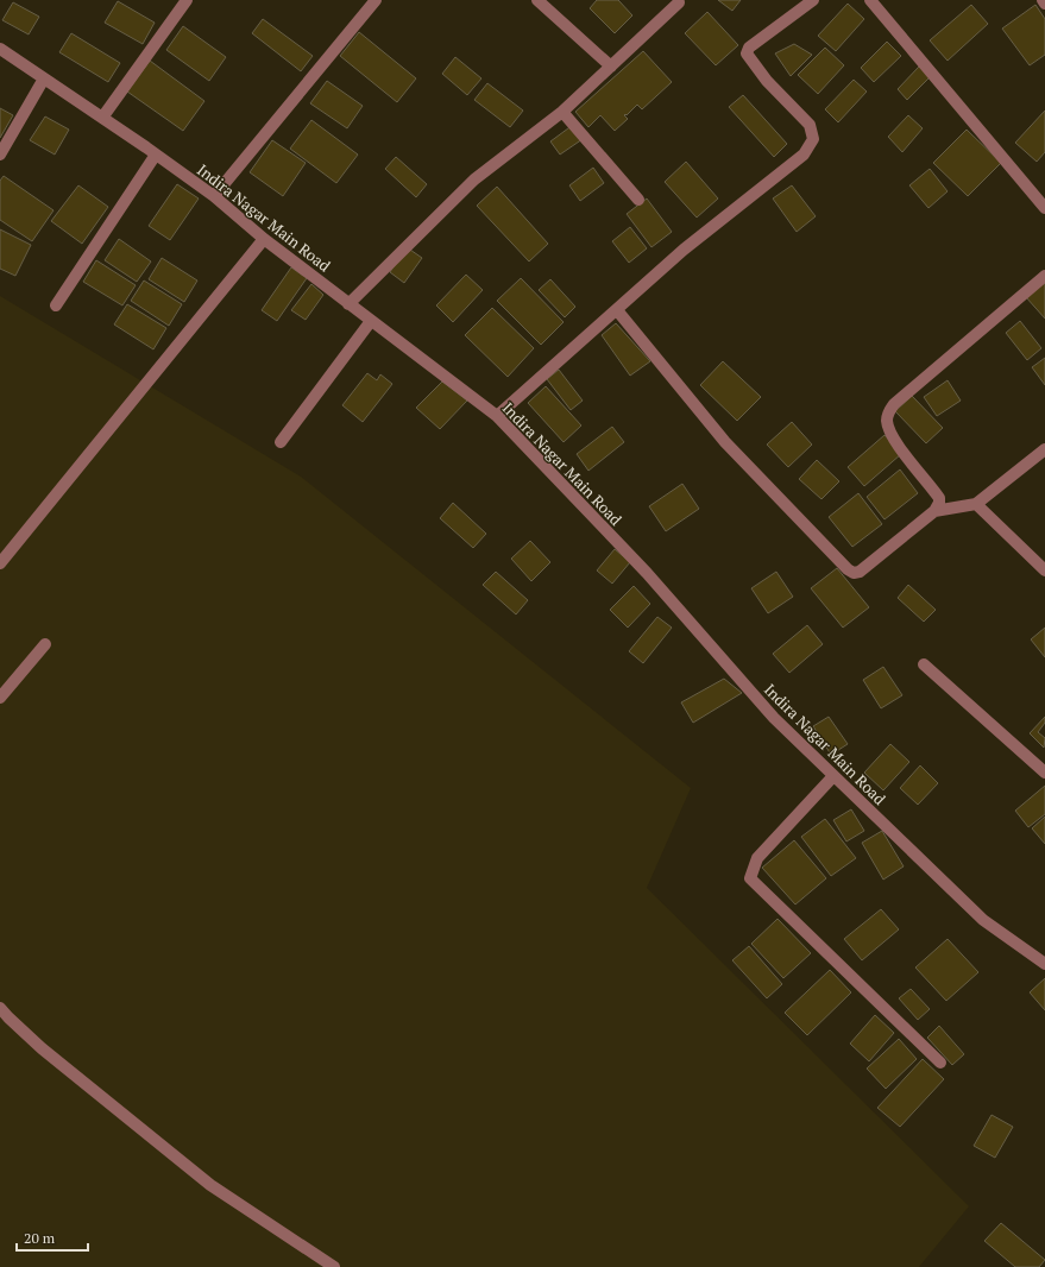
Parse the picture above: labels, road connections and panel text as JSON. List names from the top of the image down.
{
  "streets": {
    "street": ["Indira Nagar Main Road"]
  },
  "scale_bar": "20 m"
}
